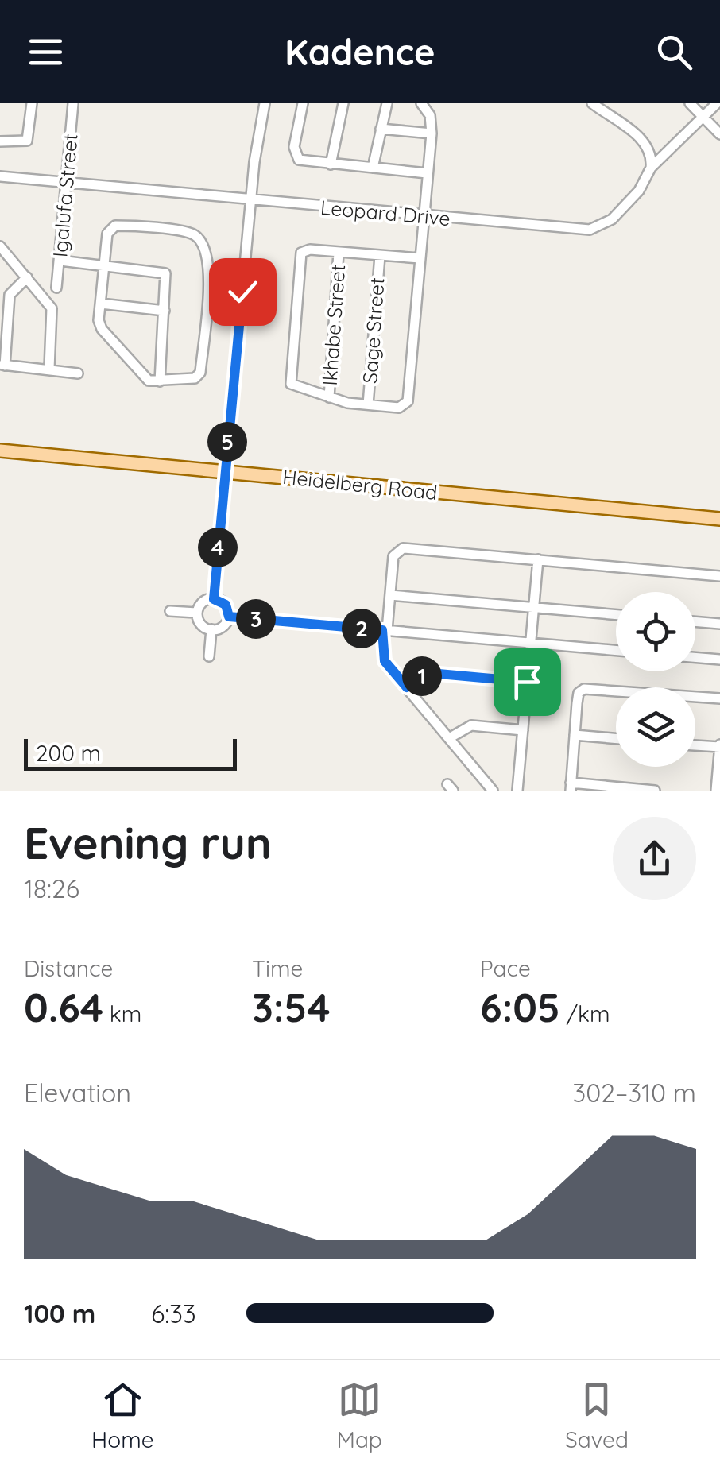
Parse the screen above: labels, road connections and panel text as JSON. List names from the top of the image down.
{
  "streets": {
    "main road": ["Heidelberg Road"],
    "street": [
      "Igalufa Street",
      "Leopard Drive",
      "Ikhabe Street",
      "Sage Street"
    ]
  },
  "crossings": [
    ["Igalufa Street", "Leopard Drive"]
  ],
  "scale_bar": "200 m",
  "page": {
    "header": "Kadence",
    "pins": [
      "5",
      "4",
      "3",
      "2",
      "1"
    ],
    "scale": "200 m",
    "heading": ["Evening run", "18:26"],
    "stats": [
      ["Distance", "0.64 km"],
      ["Time", "3:54"],
      ["Pace", "6:05 /km"]
    ],
    "chart": ["Elevation", "302–310 m"],
    "list": [
      {
        "name": "100 m",
        "note": "6:33"
      }
    ],
    "tabs": ["Home", "Map", "Saved"]
  }
}
